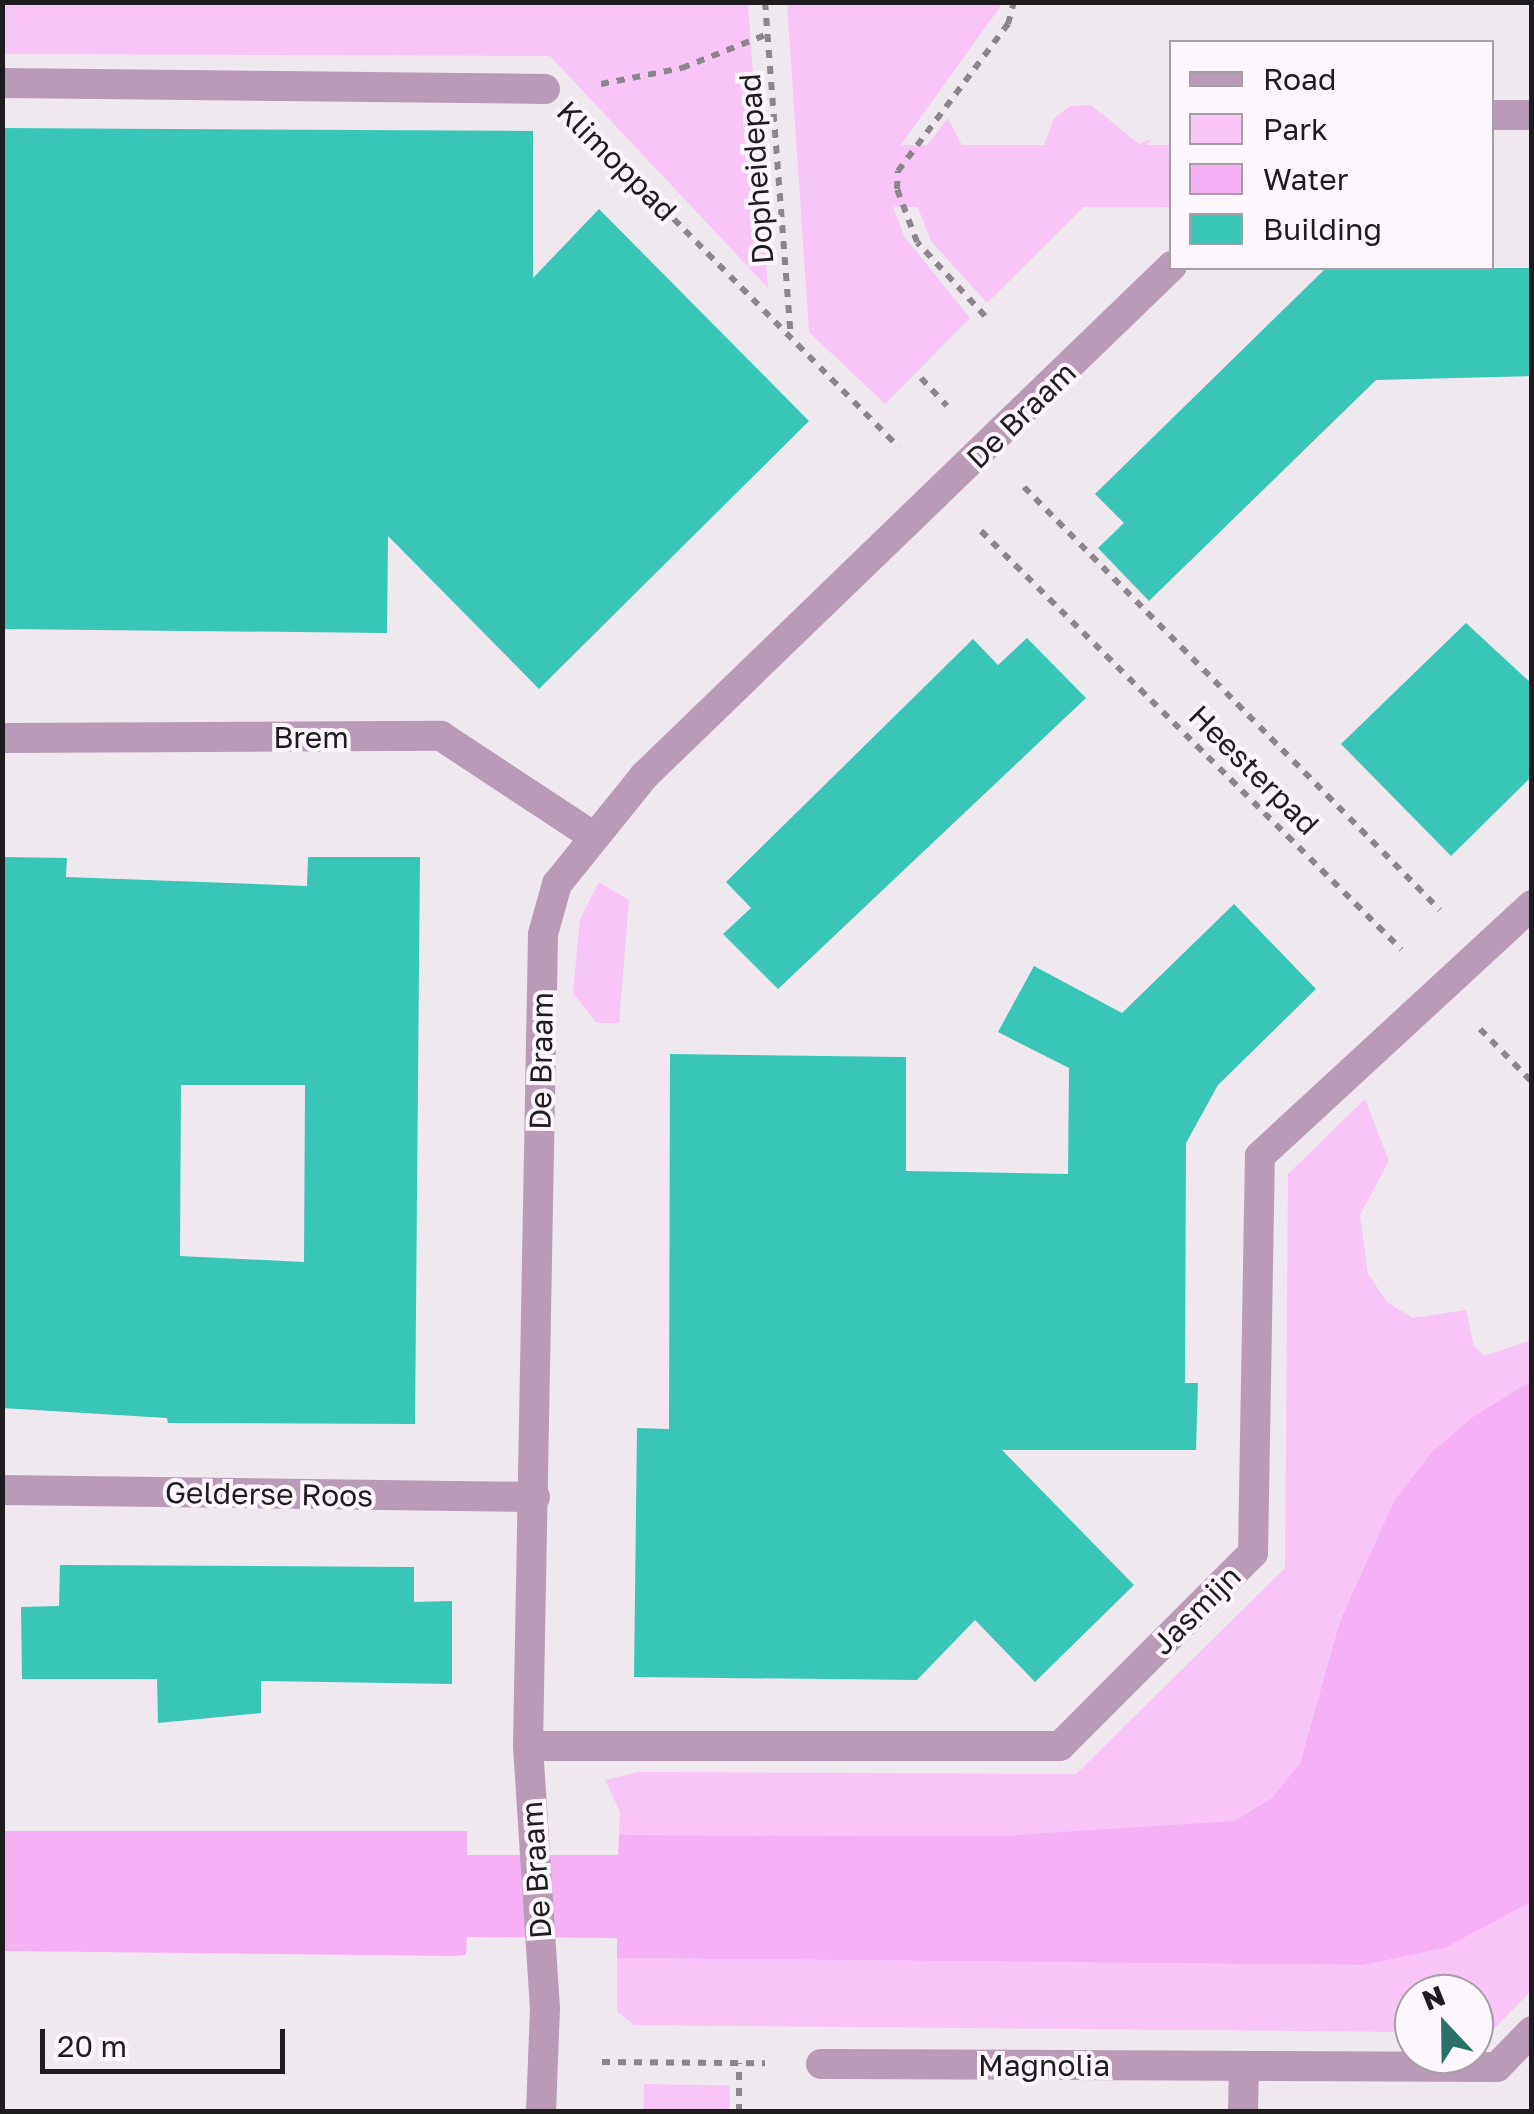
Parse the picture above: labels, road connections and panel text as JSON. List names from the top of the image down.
{
  "streets": {
    "street": [
      "Klimoppad",
      "De Braam",
      "Brem",
      "Gelderse Roos",
      "Jasmijn",
      "Magnolia"
    ],
    "path": ["Dopheidepad", "Heesterpad"]
  },
  "crossings": [
    ["Klimoppad", "Dopheidepad"],
    ["Klimoppad", "De Braam"],
    ["Klimoppad", "Heesterpad"],
    ["De Braam", "Brem"],
    ["De Braam", "Heesterpad"],
    ["De Braam", "Gelderse Roos"],
    ["De Braam", "Jasmijn"],
    ["Heesterpad", "Jasmijn"]
  ],
  "legend": [
    "Road",
    "Park",
    "Water",
    "Building"
  ],
  "scale_bar": "20 m",
  "north": "top"
}
